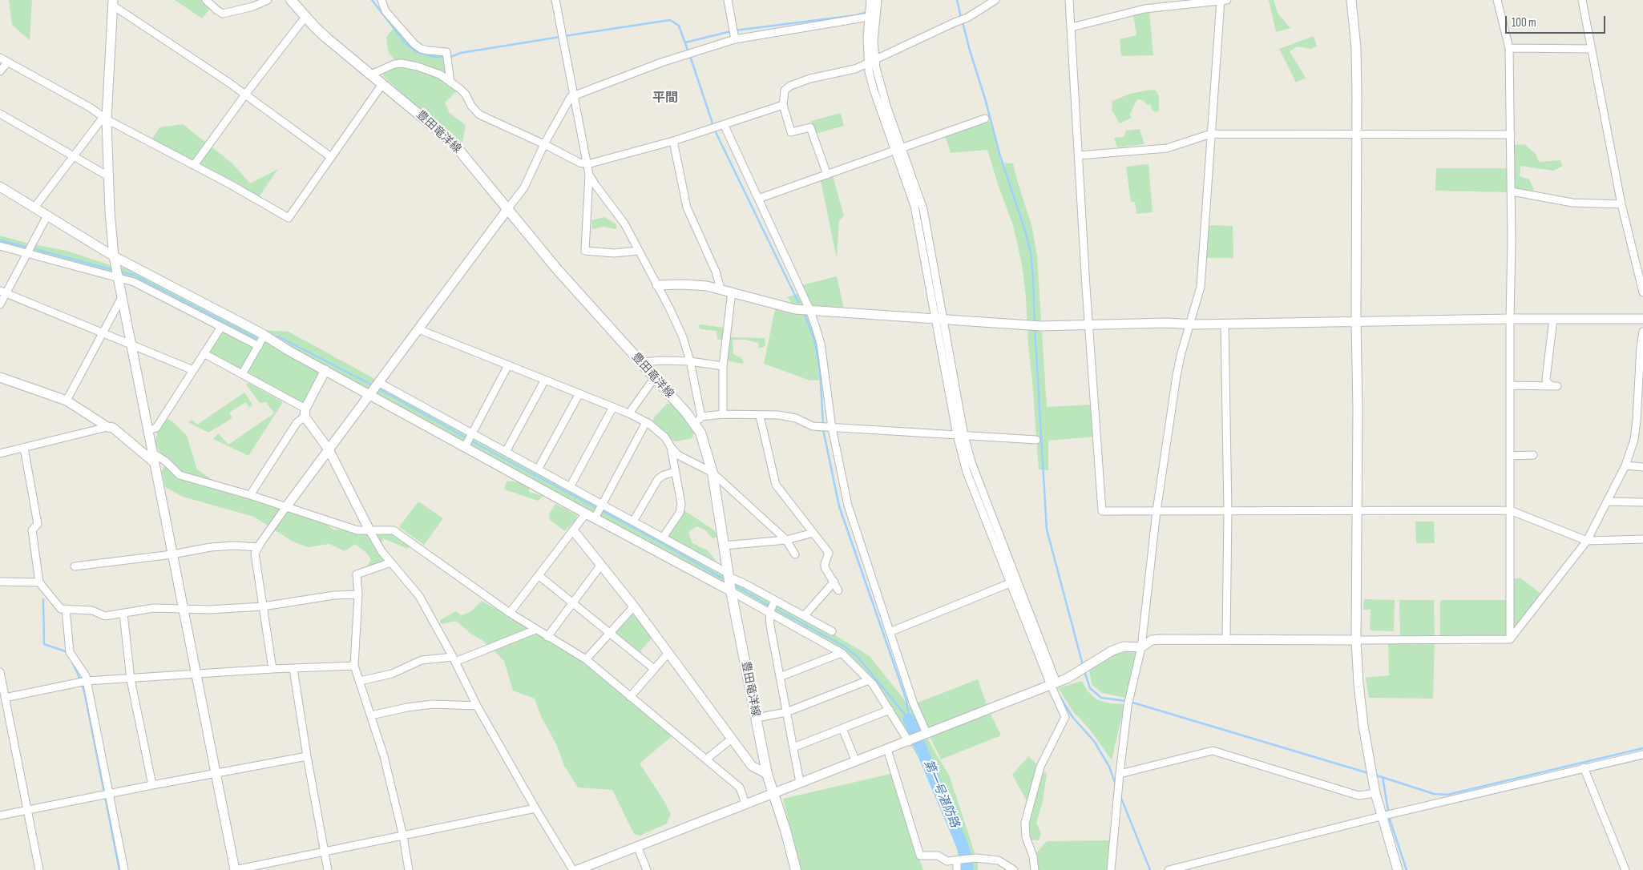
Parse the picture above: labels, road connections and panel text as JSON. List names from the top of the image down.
{
  "streets": {
    "main road": ["豊田竜洋線"]
  },
  "districts": ["平間"],
  "water": ["第一号湛防路"],
  "scale_bar": "100 m"
}
